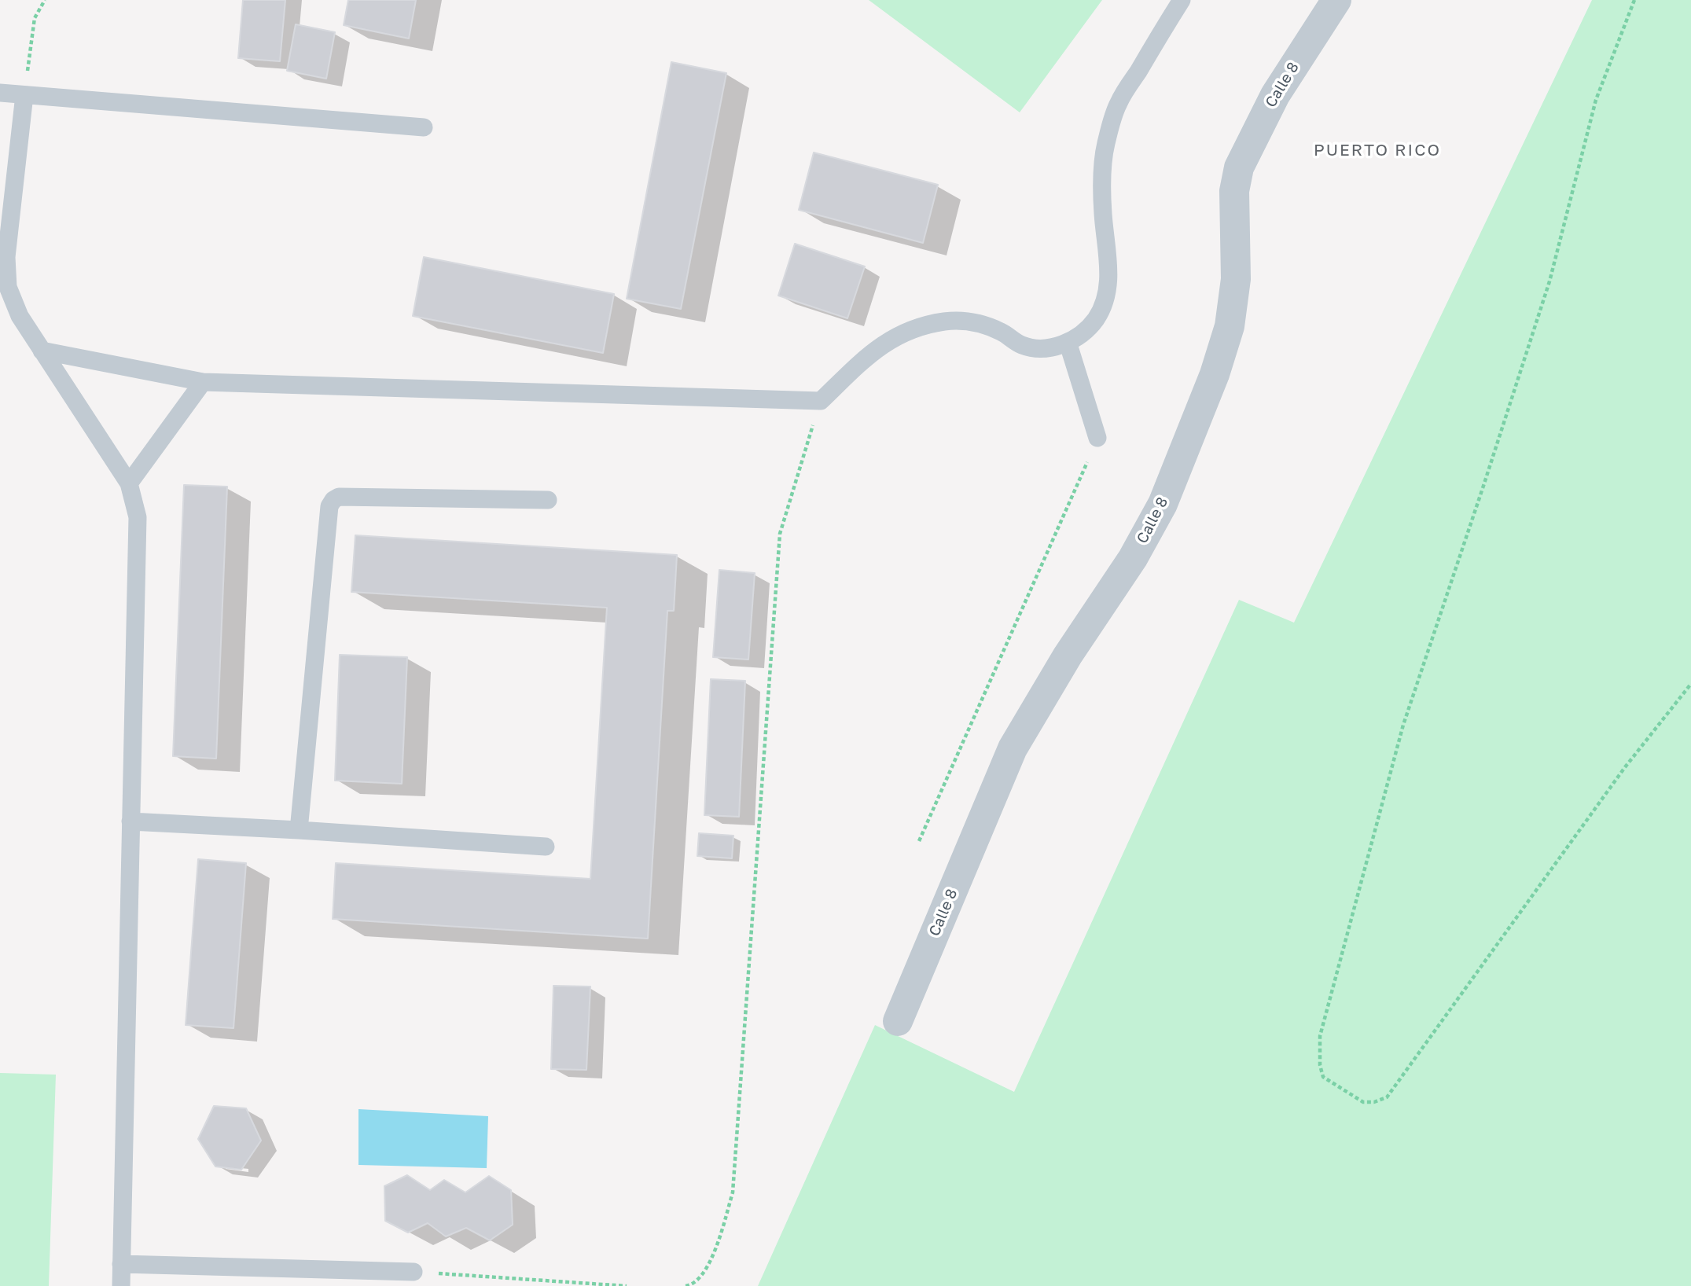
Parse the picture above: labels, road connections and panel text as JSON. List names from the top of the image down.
{
  "streets": {
    "street": ["Calle 8"]
  },
  "districts": ["PUERTO RICO"]
}
